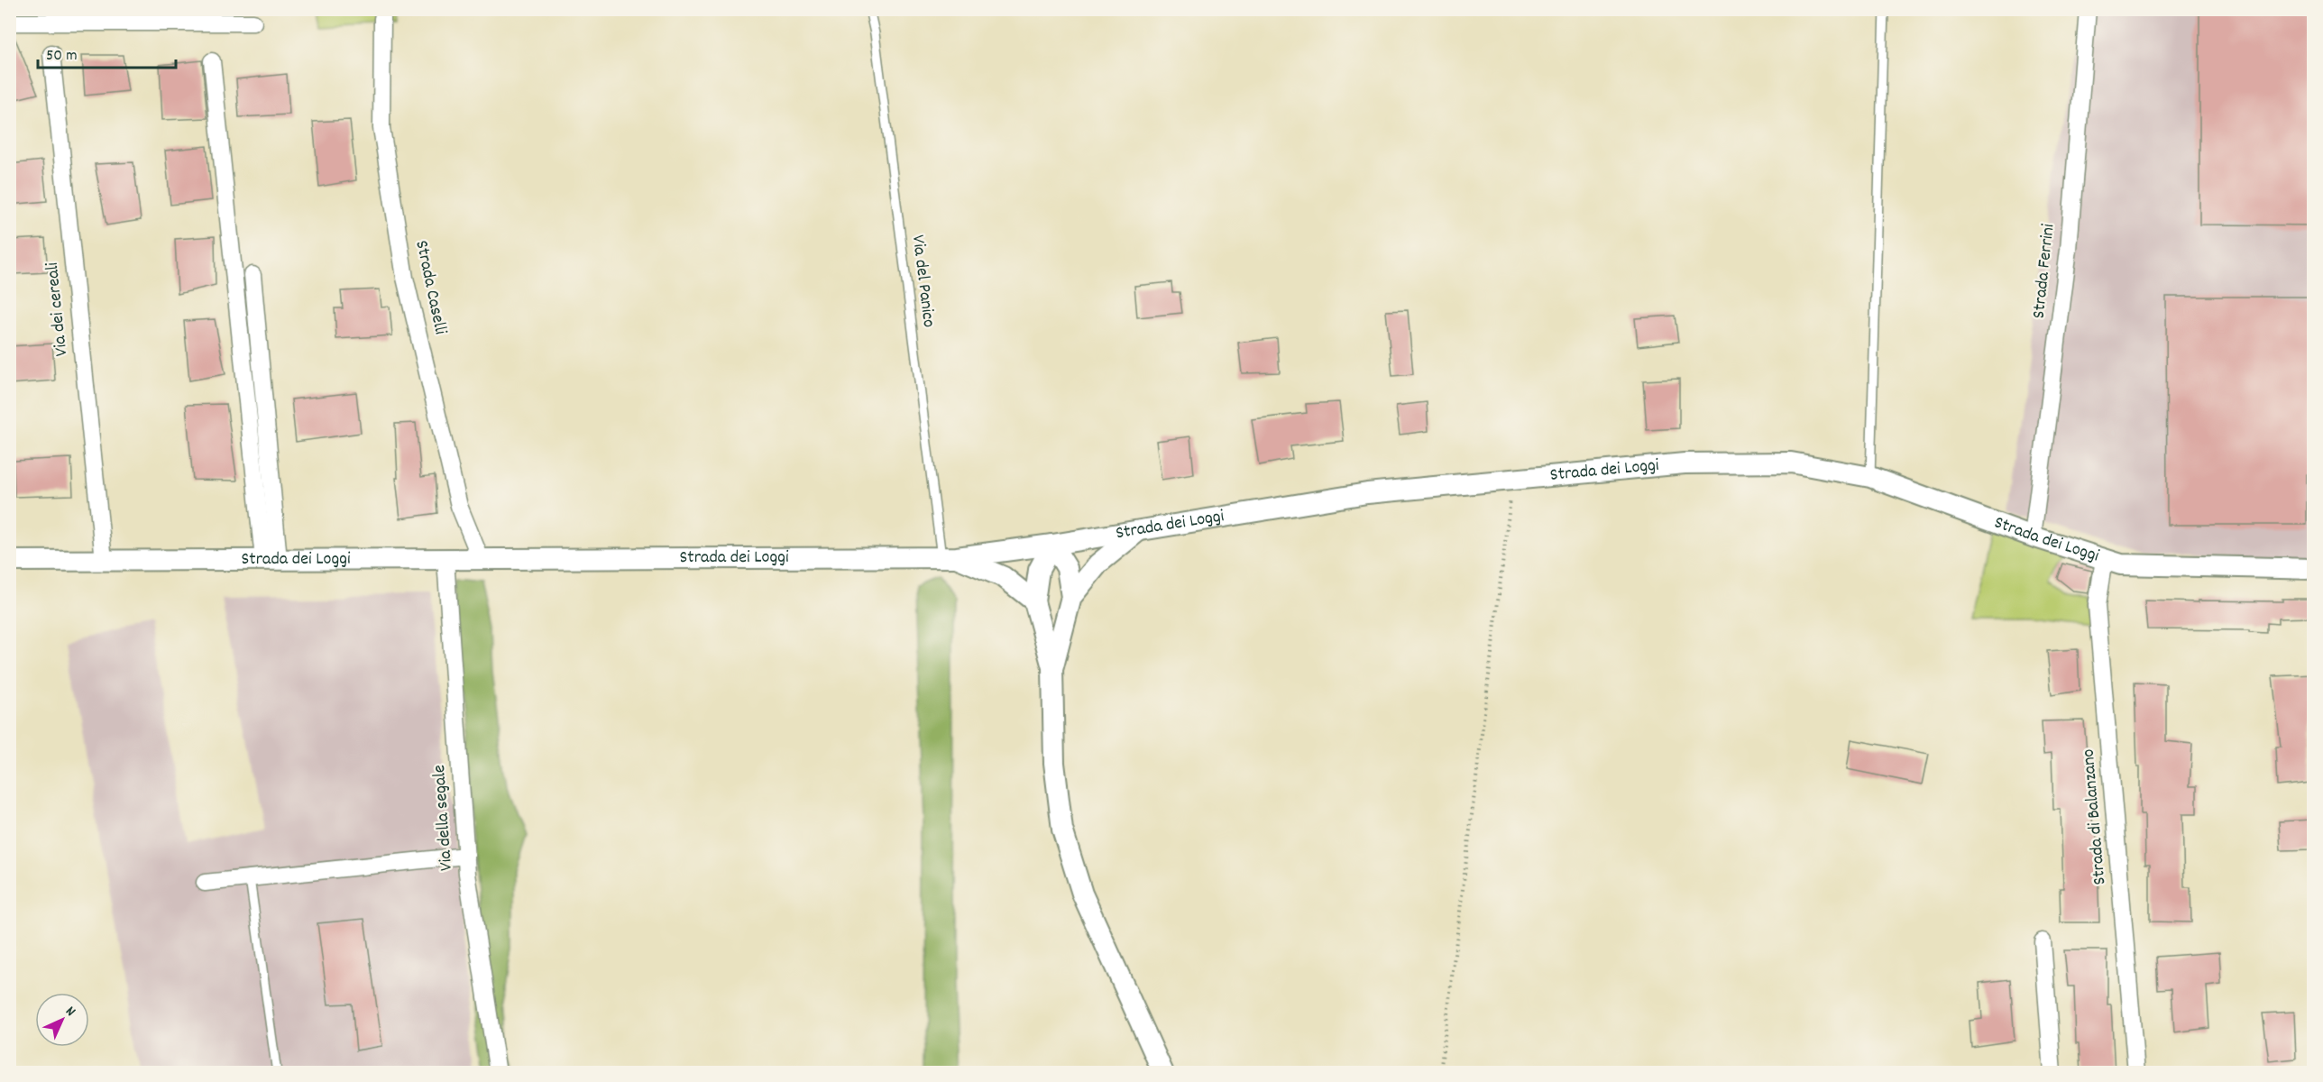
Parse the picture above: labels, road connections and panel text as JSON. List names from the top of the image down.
{
  "streets": {
    "street": [
      "Strada Ferrini",
      "Strada Caselli",
      "Via dei cereali",
      "Strada dei Loggi",
      "Strada di Balanzano",
      "Via della segale"
    ],
    "lane": ["Via del Panico"]
  },
  "crossings": [
    ["Strada Ferrini", "Strada dei Loggi"],
    ["Via del Panico", "Strada dei Loggi"],
    ["Strada Caselli", "Strada dei Loggi"],
    ["Via dei cereali", "Strada dei Loggi"],
    ["Strada dei Loggi", "Strada di Balanzano"],
    ["Strada dei Loggi", "Via della segale"]
  ],
  "scale_bar": "50 m",
  "north": "top right"
}
